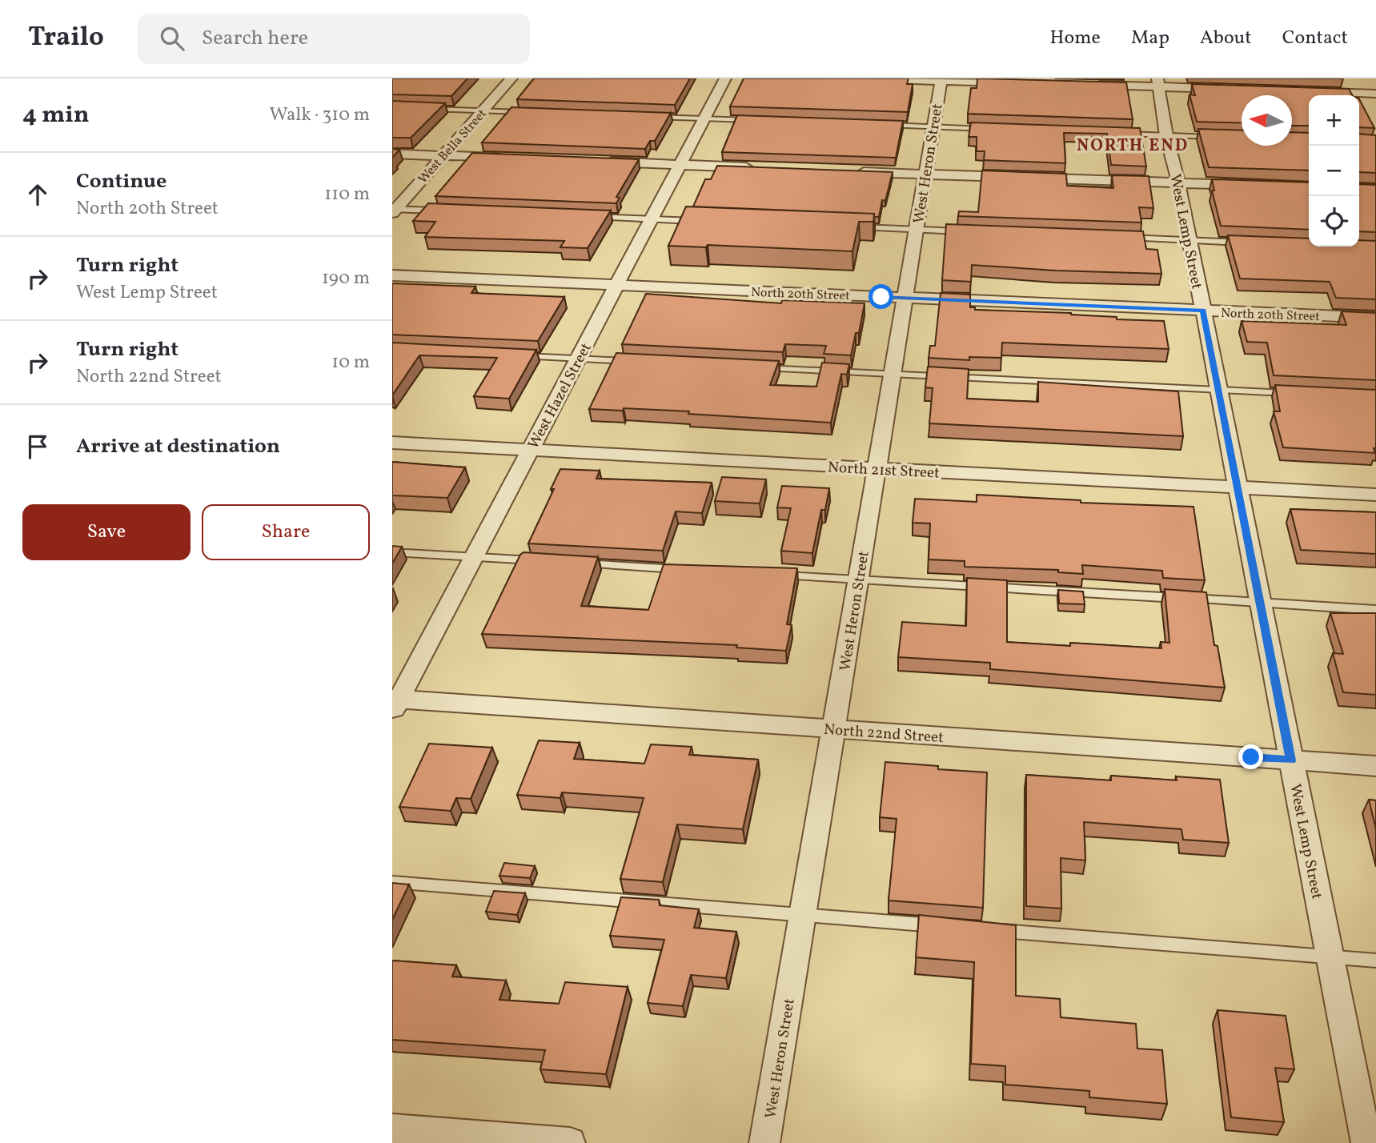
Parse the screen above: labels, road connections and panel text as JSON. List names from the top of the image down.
{
  "streets": {
    "street": [
      "West Bella Street",
      "West Heron Street",
      "West Lemp Street",
      "North 20th Street",
      "West Hazel Street",
      "North 21st Street",
      "North 22nd Street"
    ]
  },
  "crossings": [
    ["West Heron Street", "North 20th Street"],
    ["West Heron Street", "North 21st Street"],
    ["West Heron Street", "North 22nd Street"],
    ["West Lemp Street", "North 20th Street"],
    ["West Lemp Street", "North 21st Street"],
    ["West Lemp Street", "North 22nd Street"],
    ["North 20th Street", "West Hazel Street"],
    ["West Hazel Street", "North 21st Street"],
    ["West Hazel Street", "North 22nd Street"]
  ],
  "districts": ["NORTH END"],
  "north": "left",
  "page": {
    "header": "Trailo",
    "search": "Search here",
    "nav": [
      "Home",
      "Map",
      "About",
      "Contact"
    ],
    "heading": ["4 min", "Walk · 310 m"],
    "map_buttons": ["+", "−"],
    "list": [
      ["Continue", "North 20th Street", "110 m"],
      ["Turn right", "West Lemp Street", "190 m"],
      ["Turn right", "North 22nd Street", "10 m"],
      "Arrive at destination"
    ],
    "buttons": ["Save", "Share"]
  }
}
